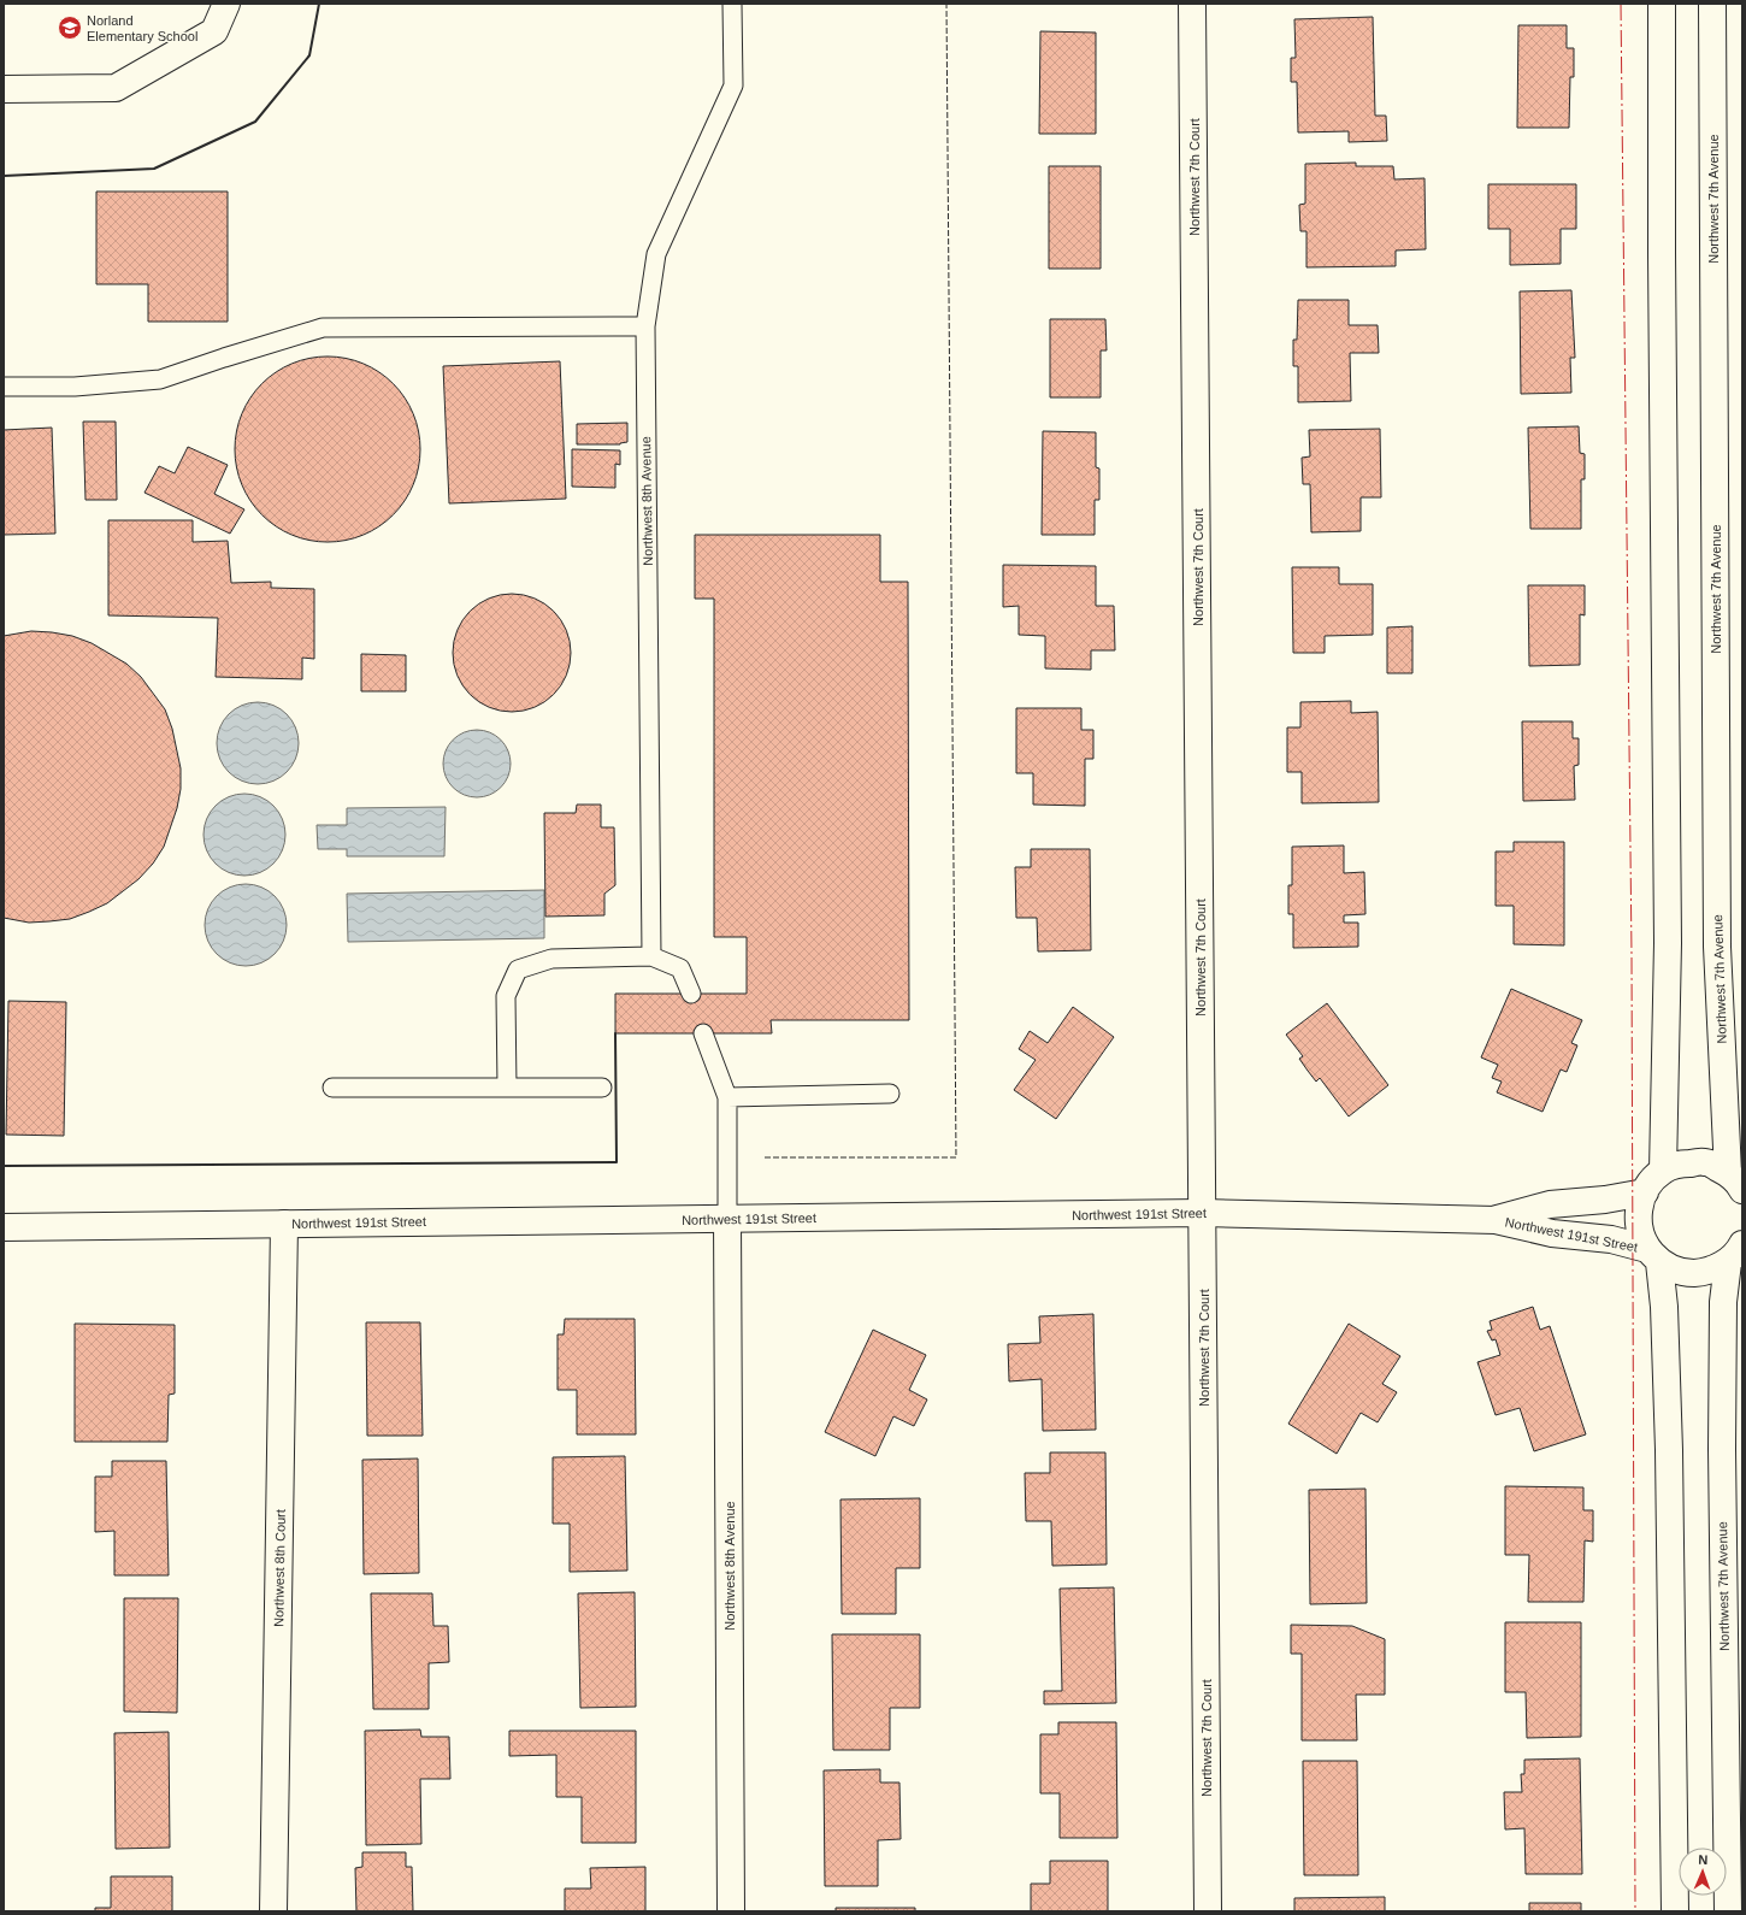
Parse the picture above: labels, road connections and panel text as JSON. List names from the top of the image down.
{
  "streets": {
    "street": [
      "Northwest 7th Court",
      "Northwest 7th Avenue",
      "Northwest 8th Avenue",
      "Northwest 191st Street",
      "Northwest 8th Court"
    ]
  },
  "crossings": [
    ["Northwest 7th Court", "Northwest 191st Street"],
    ["Northwest 7th Avenue", "Northwest 191st Street"],
    ["Northwest 8th Avenue", "Northwest 191st Street"],
    ["Northwest 191st Street", "Northwest 8th Court"]
  ],
  "places": {
    "school or university": ["Norland Elementary School"]
  },
  "north": "top"
}
